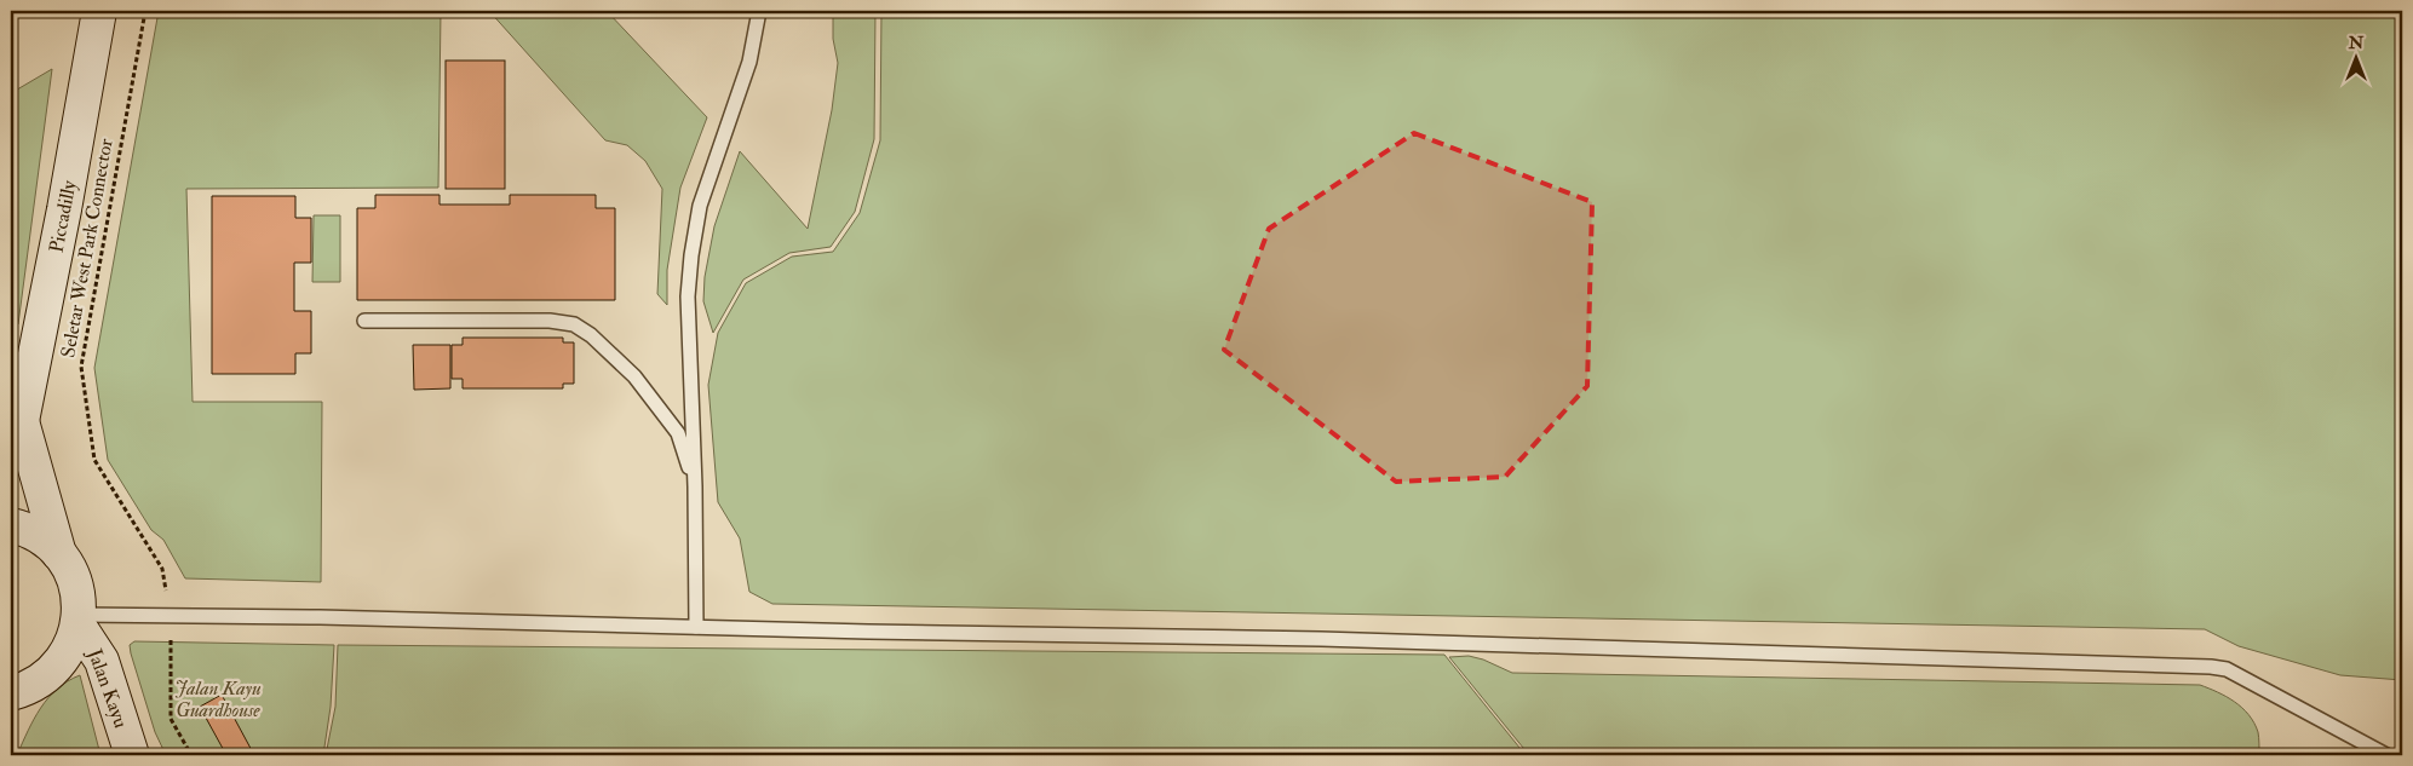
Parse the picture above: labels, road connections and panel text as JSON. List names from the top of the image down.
{
  "streets": {
    "street": ["Piccadilly", "Jalan Kayu"],
    "path": ["Seletar West Park Connector"]
  },
  "parks": ["Jalan Kayu Guardhouse"],
  "north": "top"
}
